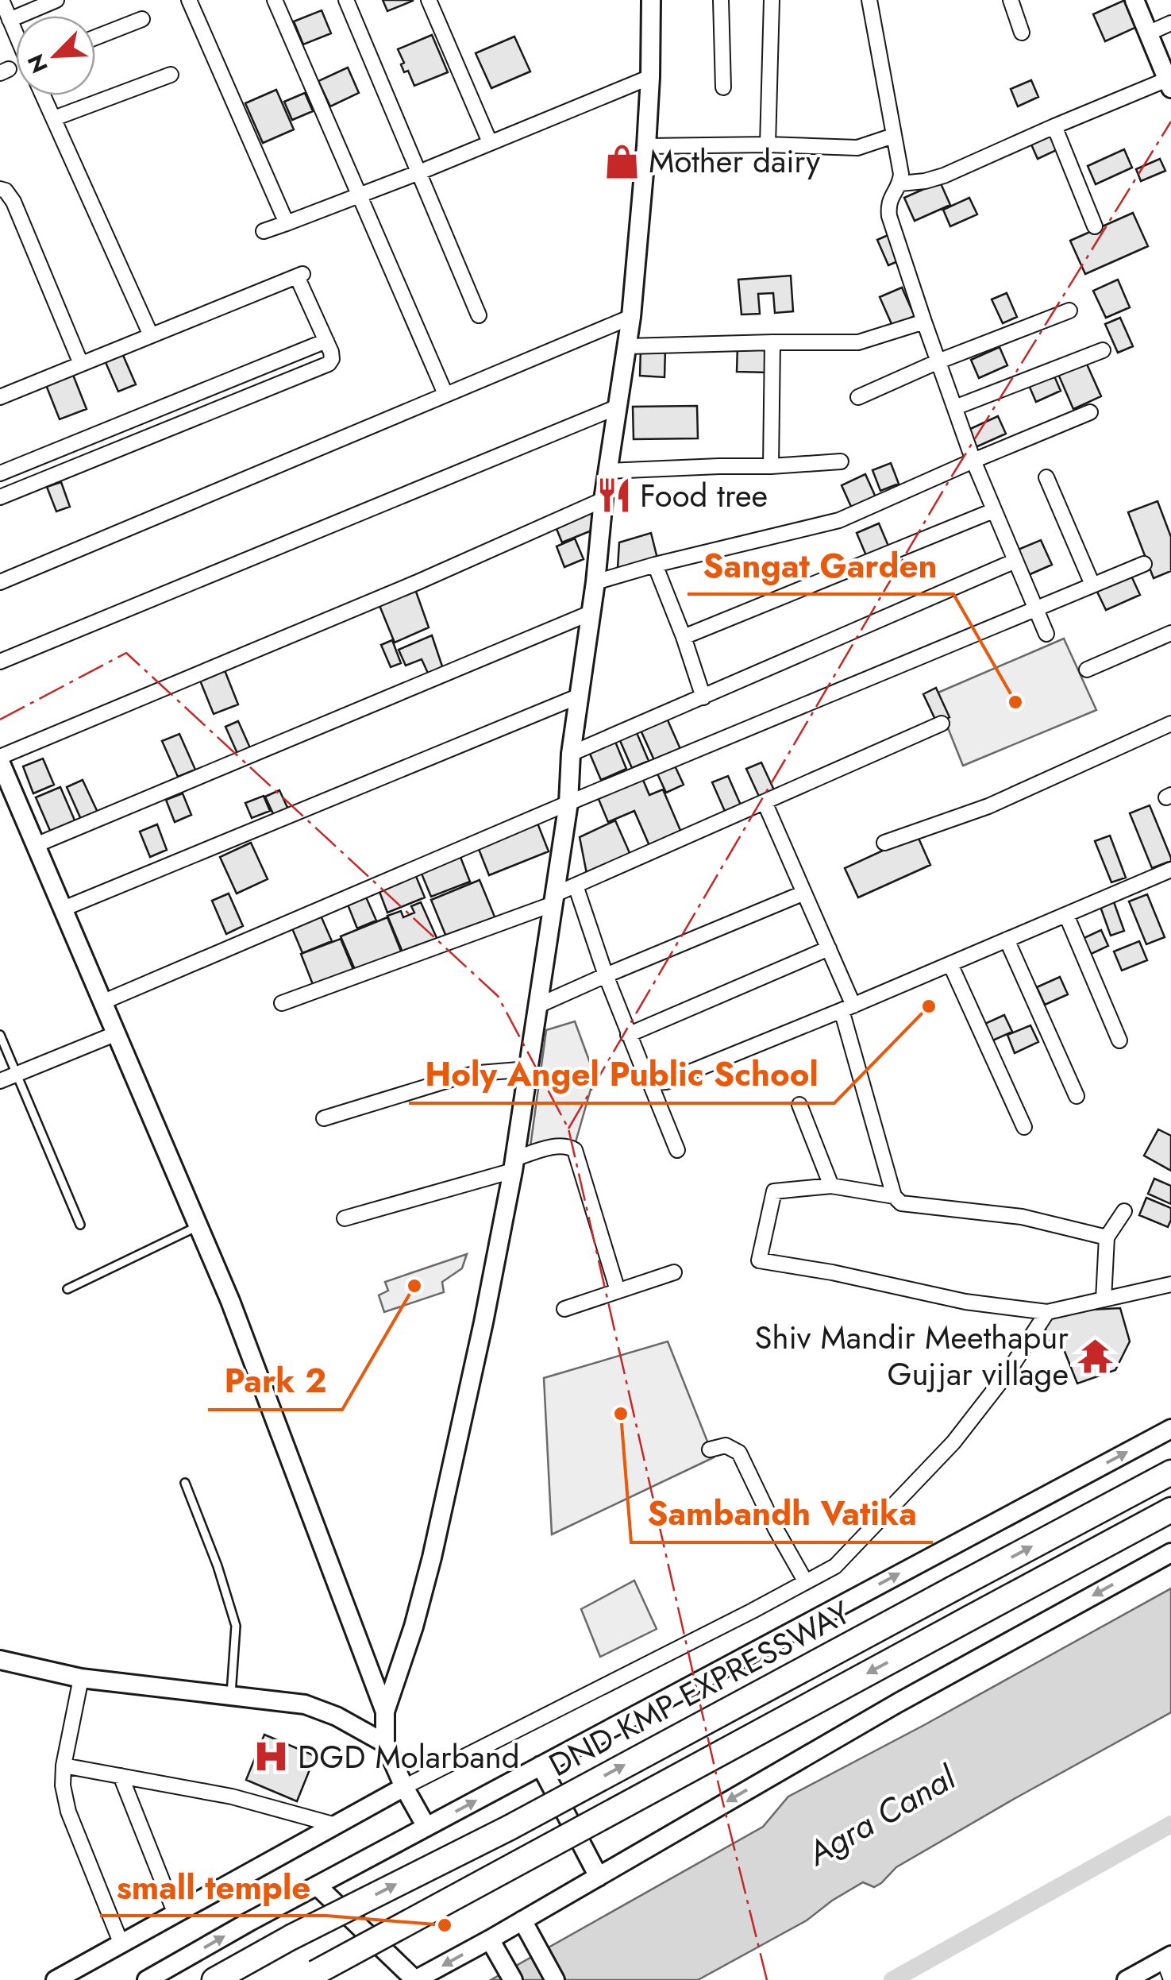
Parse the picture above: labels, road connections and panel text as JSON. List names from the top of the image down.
{
  "streets": {
    "highway": ["DND KMP EXPRESSWAY"]
  },
  "water": ["Agra Canal"],
  "places": {
    "shop": ["Mother dairy"],
    "restaurant": ["Food tree"],
    "other": [
      "Sangat Garden",
      "Holy Angel Public School",
      "Park 2",
      "Sambandh Vatika",
      "small temple"
    ],
    "temple": ["Shiv Mandir Meethapur Gujjar village"],
    "hospital": ["DGD Molarband"]
  },
  "north": "bottom left"
}
